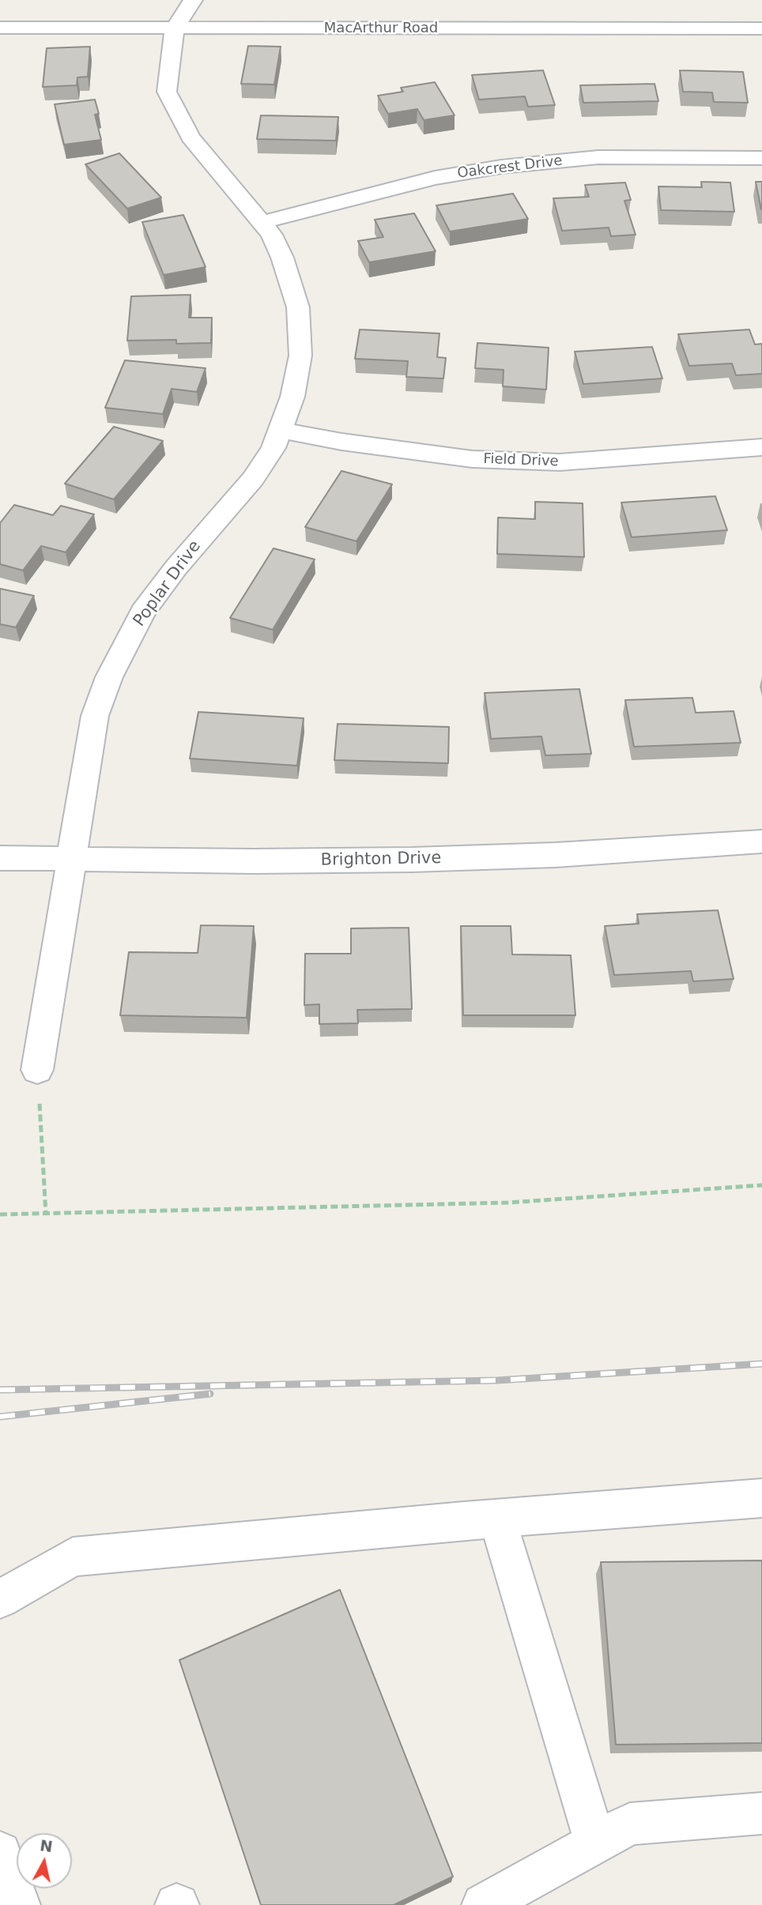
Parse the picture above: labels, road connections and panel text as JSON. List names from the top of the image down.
{
  "streets": {
    "street": [
      "MacArthur Road",
      "Oakcrest Drive",
      "Field Drive",
      "Poplar Drive",
      "Brighton Drive"
    ]
  },
  "crossings": [
    ["MacArthur Road", "Poplar Drive"],
    ["Oakcrest Drive", "Poplar Drive"],
    ["Field Drive", "Poplar Drive"],
    ["Poplar Drive", "Brighton Drive"]
  ],
  "north": "top"
}
